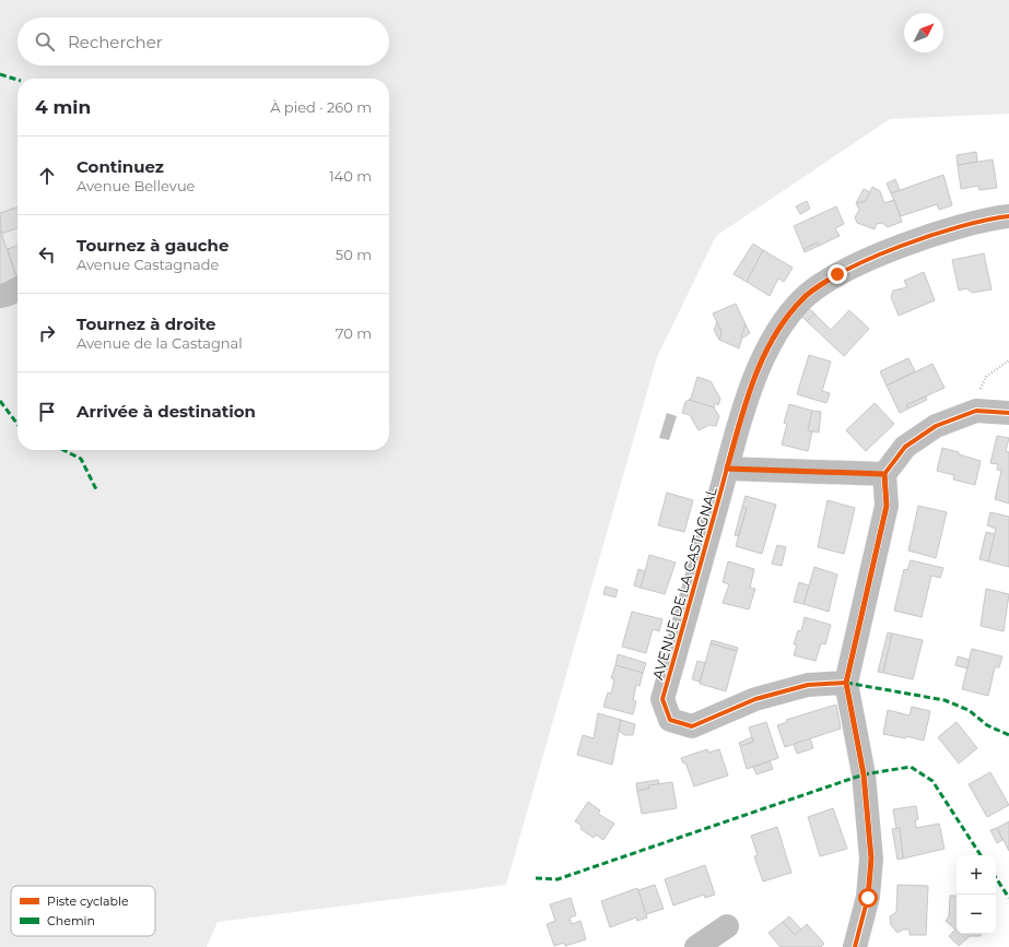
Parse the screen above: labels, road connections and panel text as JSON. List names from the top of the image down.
{
  "streets": {
    "street": ["AVENUE DE LA CASTAGNAL"]
  },
  "legend": ["Piste cyclable", "Chemin"],
  "north": "top right",
  "page": {
    "search": "Rechercher",
    "heading": ["4 min", "À pied · 260 m"],
    "list": [
      ["Continuez", "Avenue Bellevue", "140 m"],
      ["Tournez à gauche", "Avenue Castagnade", "50 m"],
      ["Tournez à droite", "Avenue de la Castagnal", "70 m"],
      "Arrivée à destination"
    ],
    "map_buttons": ["+", "−"]
  }
}
